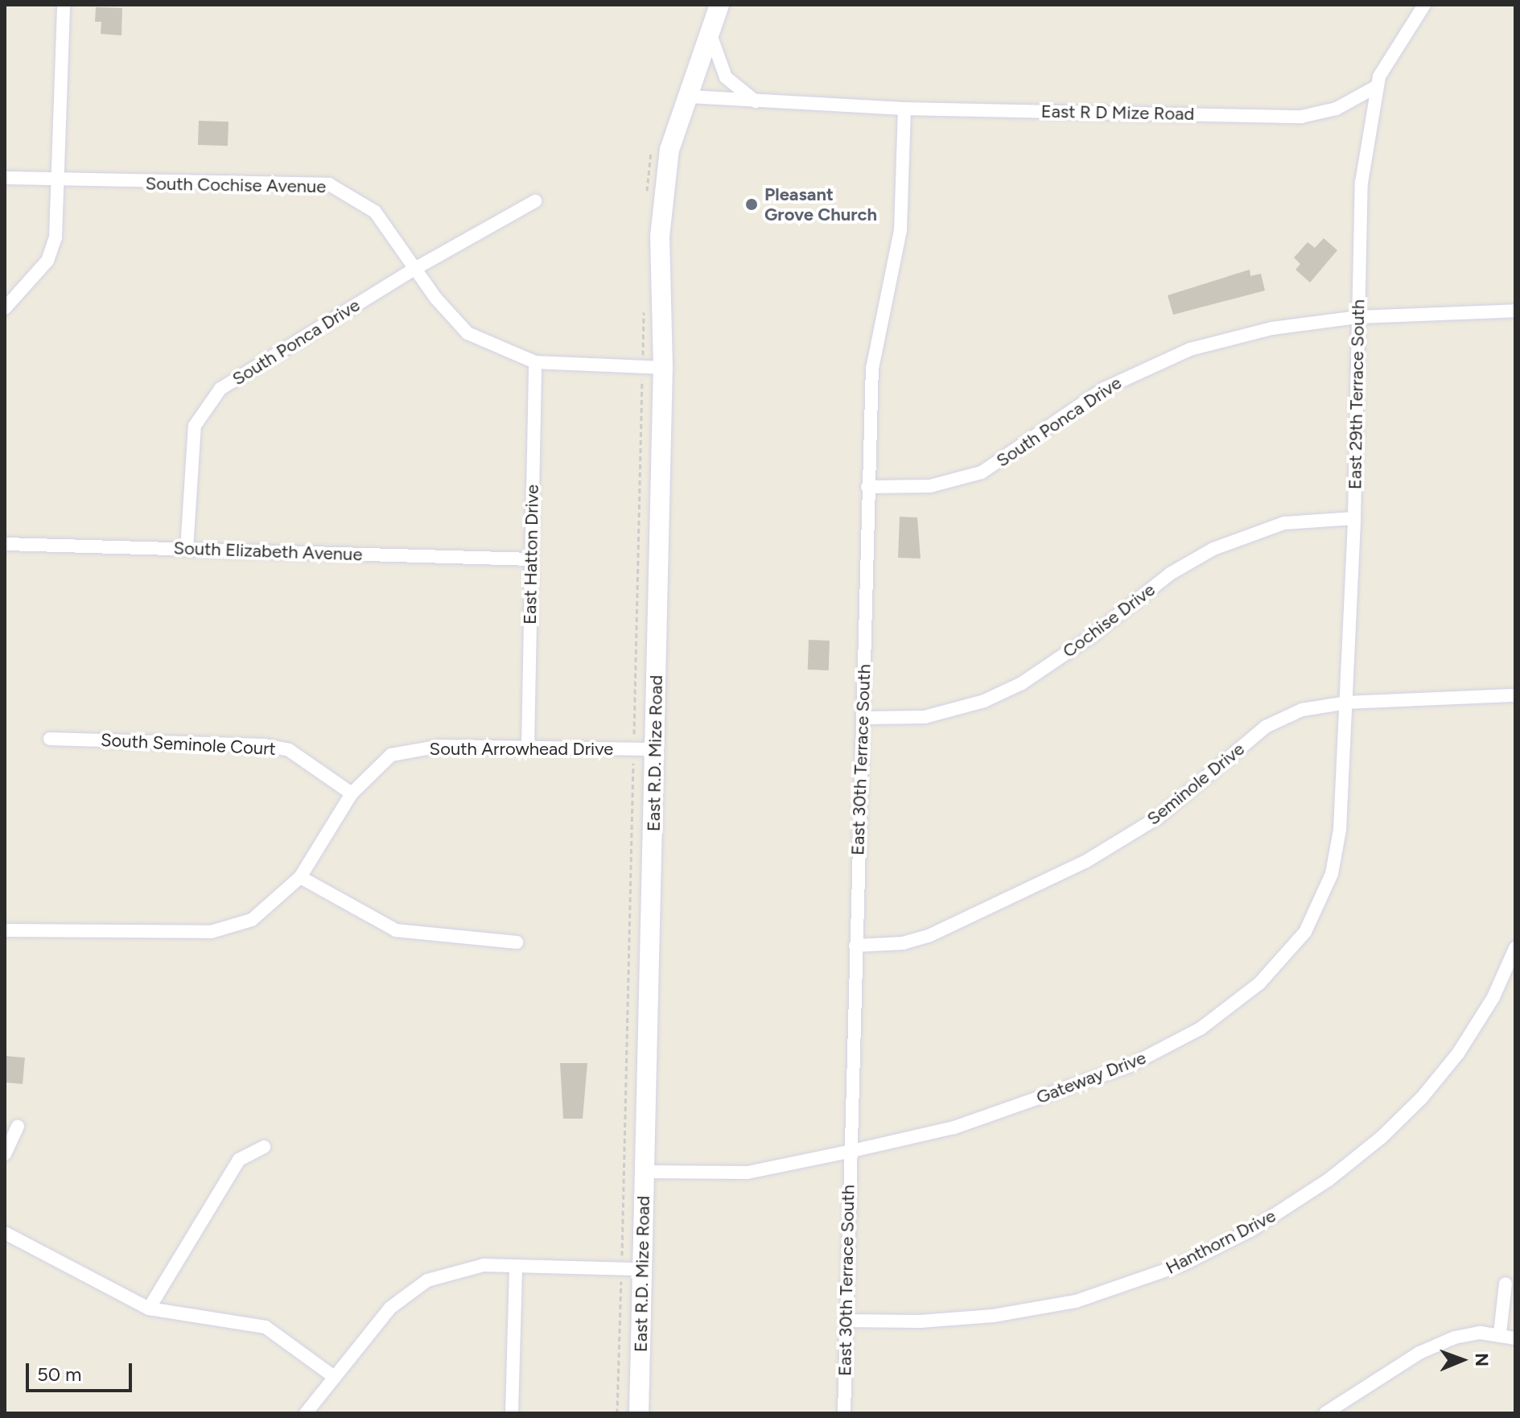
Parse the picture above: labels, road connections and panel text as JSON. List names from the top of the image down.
{
  "streets": {
    "main road": ["East R.D. Mize Road"],
    "street": [
      "East R D Mize Road",
      "South Cochise Avenue",
      "South Ponca Drive",
      "East 29th Terrace South",
      "South Elizabeth Avenue",
      "East Hatton Drive",
      "Cochise Drive",
      "South Seminole Court",
      "South Arrowhead Drive",
      "East 30th Terrace South",
      "Seminole Drive",
      "Gateway Drive",
      "Hanthorn Drive"
    ]
  },
  "crossings": [
    ["East R D Mize Road", "East 29th Terrace South"],
    ["East R D Mize Road", "East R.D. Mize Road"],
    ["East R D Mize Road", "East 30th Terrace South"],
    ["South Cochise Avenue", "South Ponca Drive"],
    ["South Cochise Avenue", "East Hatton Drive"],
    ["South Cochise Avenue", "East R.D. Mize Road"],
    ["South Ponca Drive", "East 29th Terrace South"],
    ["South Ponca Drive", "South Elizabeth Avenue"],
    ["South Ponca Drive", "East 30th Terrace South"],
    ["East 29th Terrace South", "Cochise Drive"],
    ["East 29th Terrace South", "Seminole Drive"],
    ["East 29th Terrace South", "Gateway Drive"],
    ["South Elizabeth Avenue", "East Hatton Drive"],
    ["East Hatton Drive", "South Arrowhead Drive"],
    ["Cochise Drive", "East 30th Terrace South"],
    ["South Seminole Court", "South Arrowhead Drive"],
    ["South Arrowhead Drive", "East R.D. Mize Road"],
    ["East R.D. Mize Road", "Gateway Drive"],
    ["East 30th Terrace South", "Seminole Drive"],
    ["East 30th Terrace South", "Gateway Drive"],
    ["East 30th Terrace South", "Hanthorn Drive"],
    ["Seminole Drive", "Gateway Drive"]
  ],
  "places": ["Pleasant Grove Church"],
  "scale_bar": "50 m",
  "north": "right"
}
